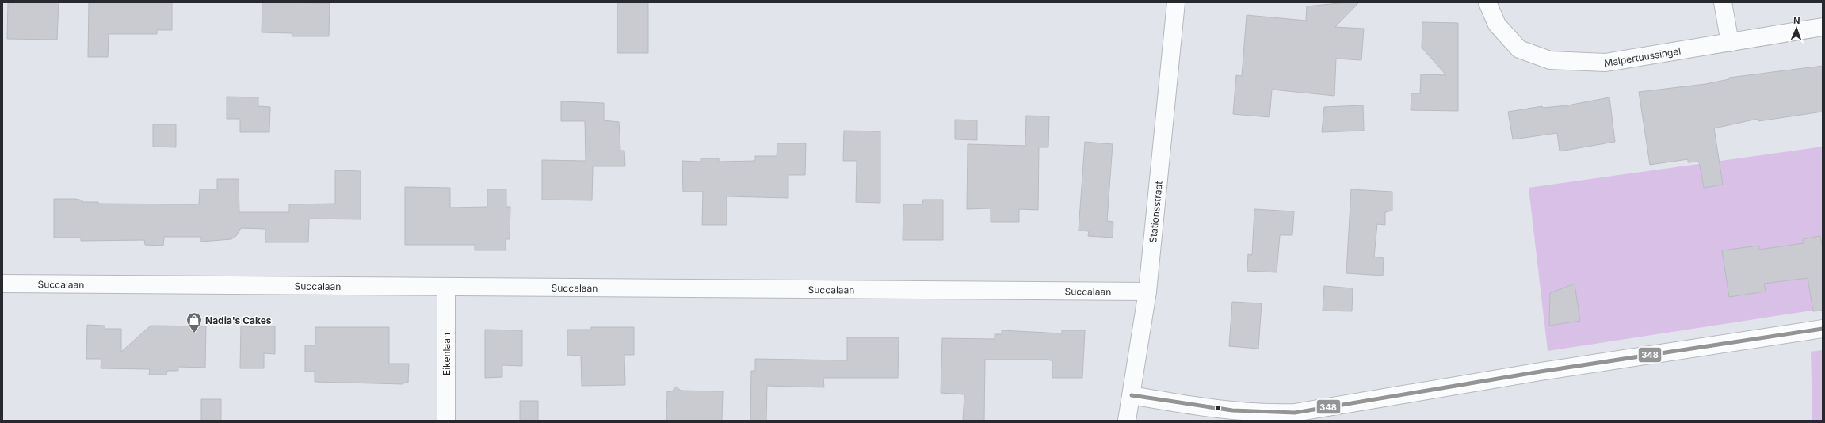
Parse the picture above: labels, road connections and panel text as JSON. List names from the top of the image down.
{
  "streets": {
    "street": [
      "Malpertuussingel",
      "Stationsstraat",
      "Succalaan",
      "Eikenlaan"
    ]
  },
  "crossings": [
    ["Stationsstraat", "Succalaan"],
    ["Succalaan", "Eikenlaan"]
  ],
  "places": {
    "shop": ["Nadia's Cakes"]
  },
  "lines": ["transit line 348"],
  "north": "top"
}
